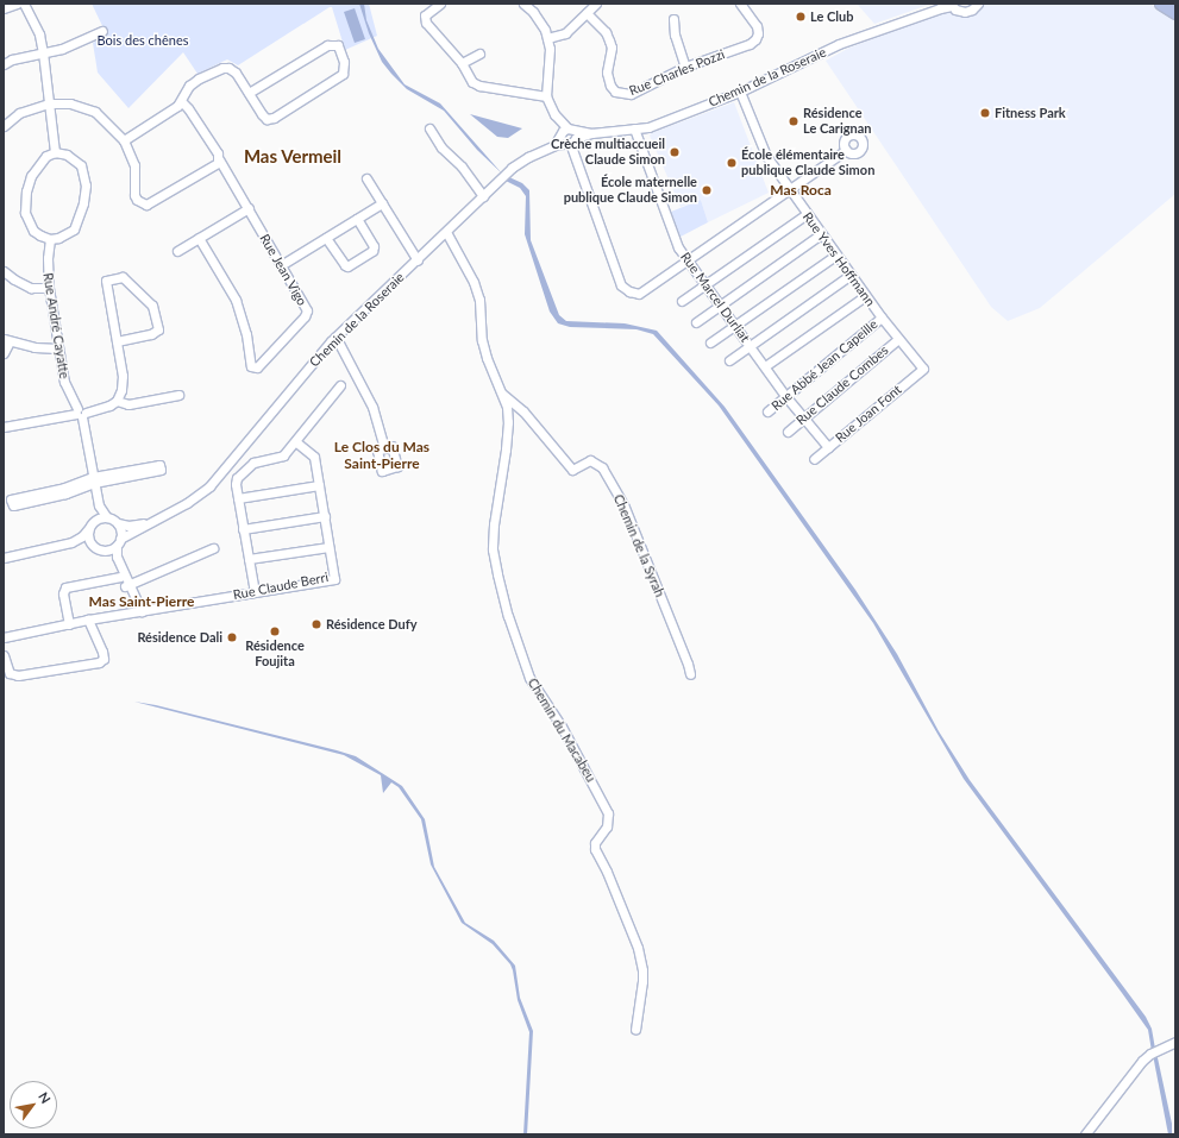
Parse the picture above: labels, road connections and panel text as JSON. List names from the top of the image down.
{
  "streets": {
    "street": [
      "Rue Charles Pozzi",
      "Chemin de la Roseraie",
      "Rue Yves Hoffmann",
      "Rue Jean Vigo",
      "Rue Marcel Durliat",
      "Rue André Cayatte",
      "Rue Abbé Jean Capeille",
      "Rue Claude Combes",
      "Rue Joan Font",
      "Chemin de la Syrah",
      "Rue Claude Berri",
      "Chemin du Macabeu"
    ]
  },
  "crossings": [
    ["Chemin de la Roseraie", "Rue Yves Hoffmann"],
    ["Chemin de la Roseraie", "Rue Marcel Durliat"],
    ["Chemin de la Roseraie", "Rue André Cayatte"],
    ["Chemin de la Roseraie", "Chemin du Macabeu"],
    ["Rue Yves Hoffmann", "Rue Abbé Jean Capeille"],
    ["Rue Yves Hoffmann", "Rue Claude Combes"],
    ["Rue Yves Hoffmann", "Rue Joan Font"],
    ["Rue Marcel Durliat", "Rue Abbé Jean Capeille"],
    ["Rue Marcel Durliat", "Rue Claude Combes"],
    ["Rue Marcel Durliat", "Rue Joan Font"],
    ["Chemin de la Syrah", "Chemin du Macabeu"]
  ],
  "districts": [
    "Mas Vermeil",
    "Mas Roca",
    "Le Clos du Mas Saint-Pierre",
    "Mas Saint-Pierre"
  ],
  "parks": ["Bois des chênes"],
  "places": [
    "Le Club",
    "Fitness Park",
    "Résidence Le Carignan",
    "Crèche multiaccueil Claude Simon",
    "École élémentaire publique Claude Simon",
    "École maternelle publique Claude Simon",
    "Résidence Dufy",
    "Résidence Foujita",
    "Résidence Dali"
  ],
  "north": "top right"
}
